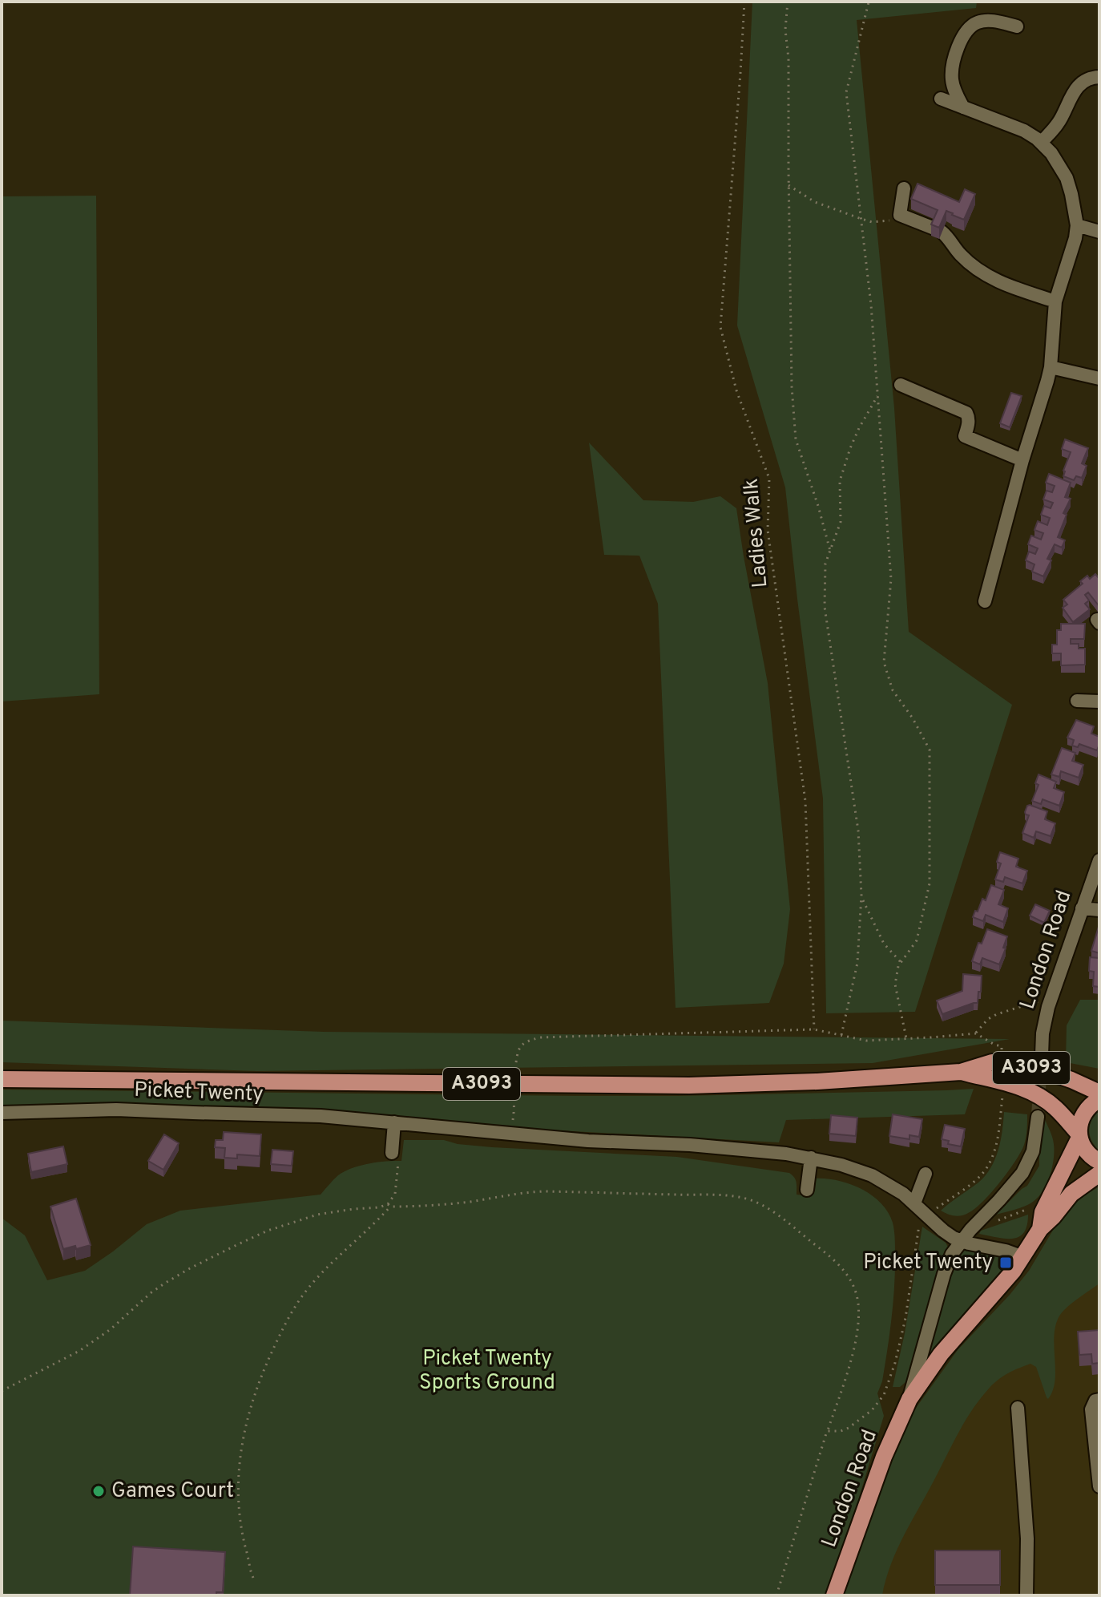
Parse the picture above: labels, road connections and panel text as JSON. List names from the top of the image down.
{
  "streets": {
    "main road": ["London Road", "A3093"],
    "street": ["Picket Twenty"],
    "path": ["Ladies Walk"]
  },
  "crossings": [
    ["London Road", "A3093"],
    ["London Road", "Picket Twenty"]
  ],
  "parks": ["Picket Twenty Sports Ground"],
  "places": {
    "transit": ["Picket Twenty"],
    "other": ["Games Court"]
  }
}
